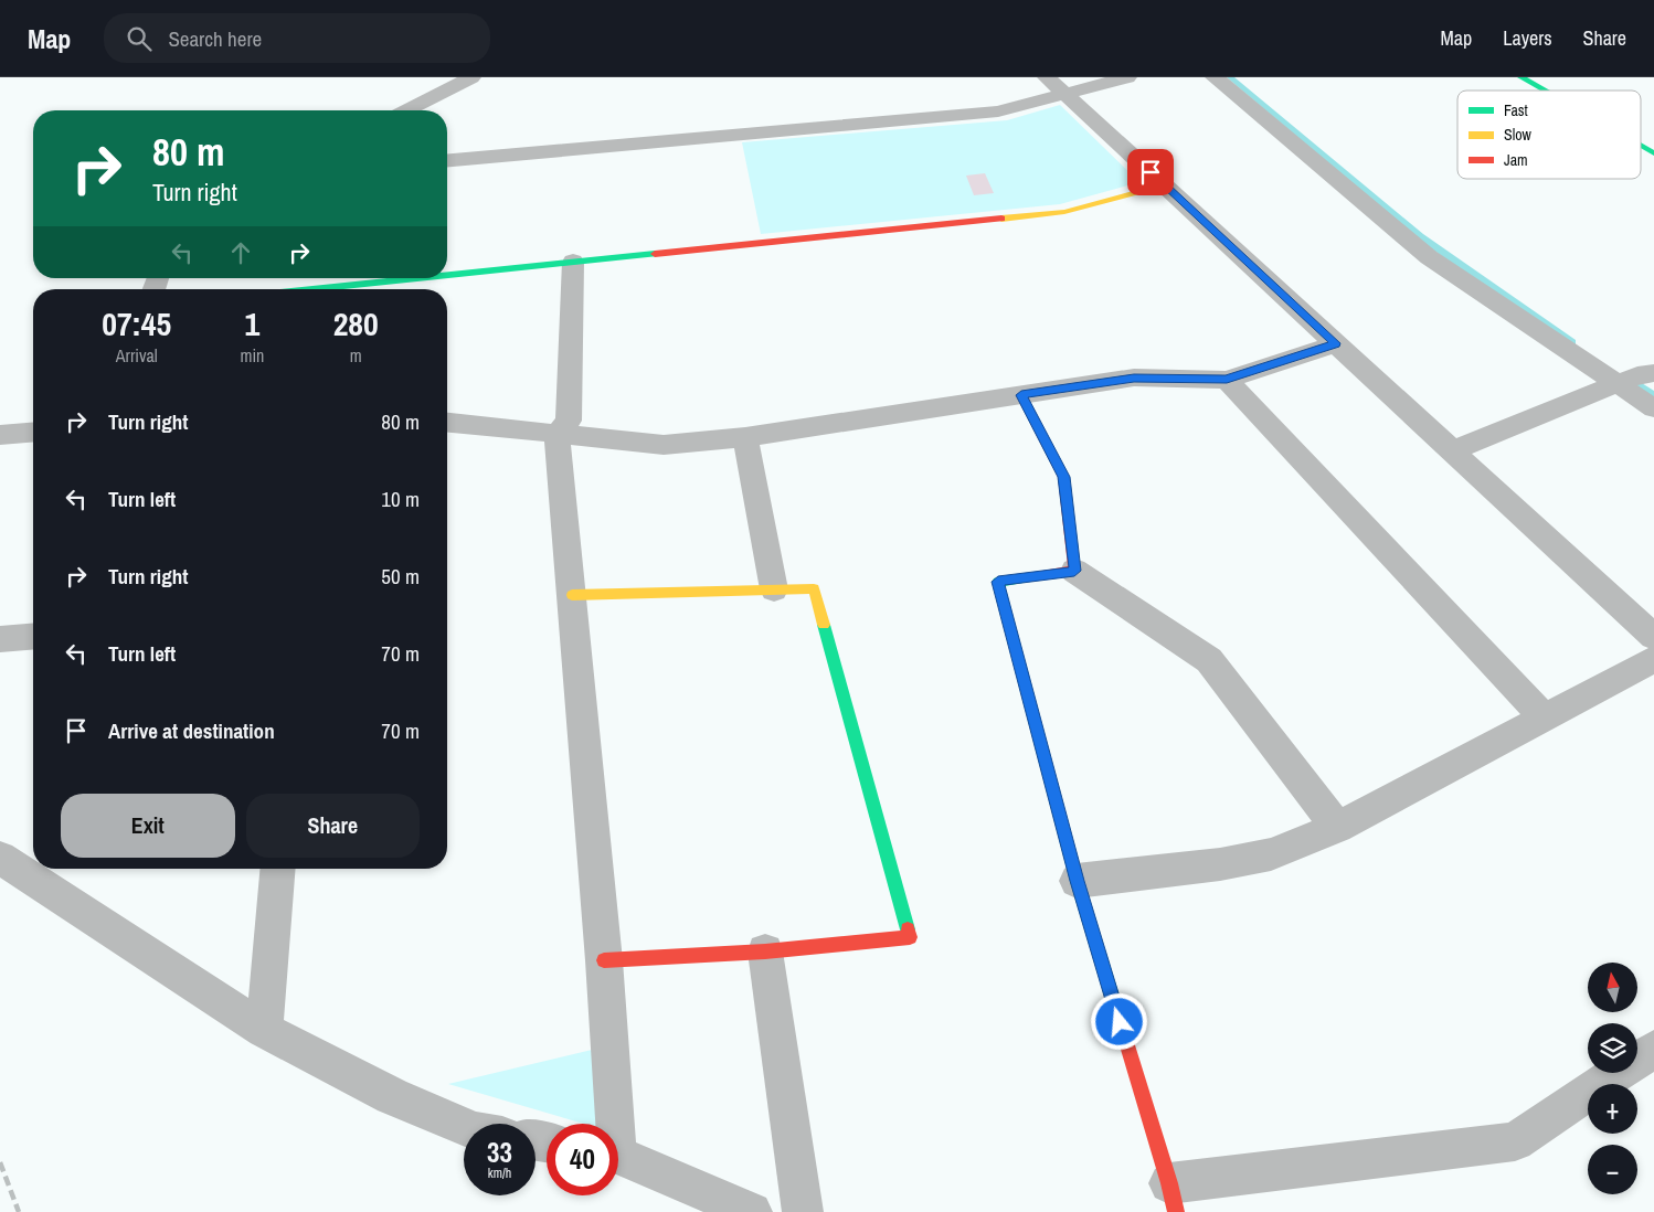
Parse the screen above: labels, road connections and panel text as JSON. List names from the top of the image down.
{
  "legend": ["Fast", "Slow", "Jam"],
  "north": "top",
  "page": {
    "header": "Map",
    "search": "Search here",
    "nav": ["Map", "Layers", "Share"],
    "turn": ["80 m", "Turn right"],
    "eta": [
      "07:45",
      "Arrival",
      "1",
      "min",
      "280",
      "m"
    ],
    "list": [
      {
        "name": "Turn right",
        "value": "80 m"
      },
      {
        "name": "Turn left",
        "value": "10 m"
      },
      {
        "name": "Turn right",
        "value": "50 m"
      },
      {
        "name": "Turn left",
        "value": "70 m"
      },
      {
        "name": "Arrive at destination",
        "value": "70 m"
      }
    ],
    "buttons": ["Exit", "Share"],
    "map_buttons": ["+", "−"],
    "speed": "33 km/h",
    "limit": "40"
  }
}
